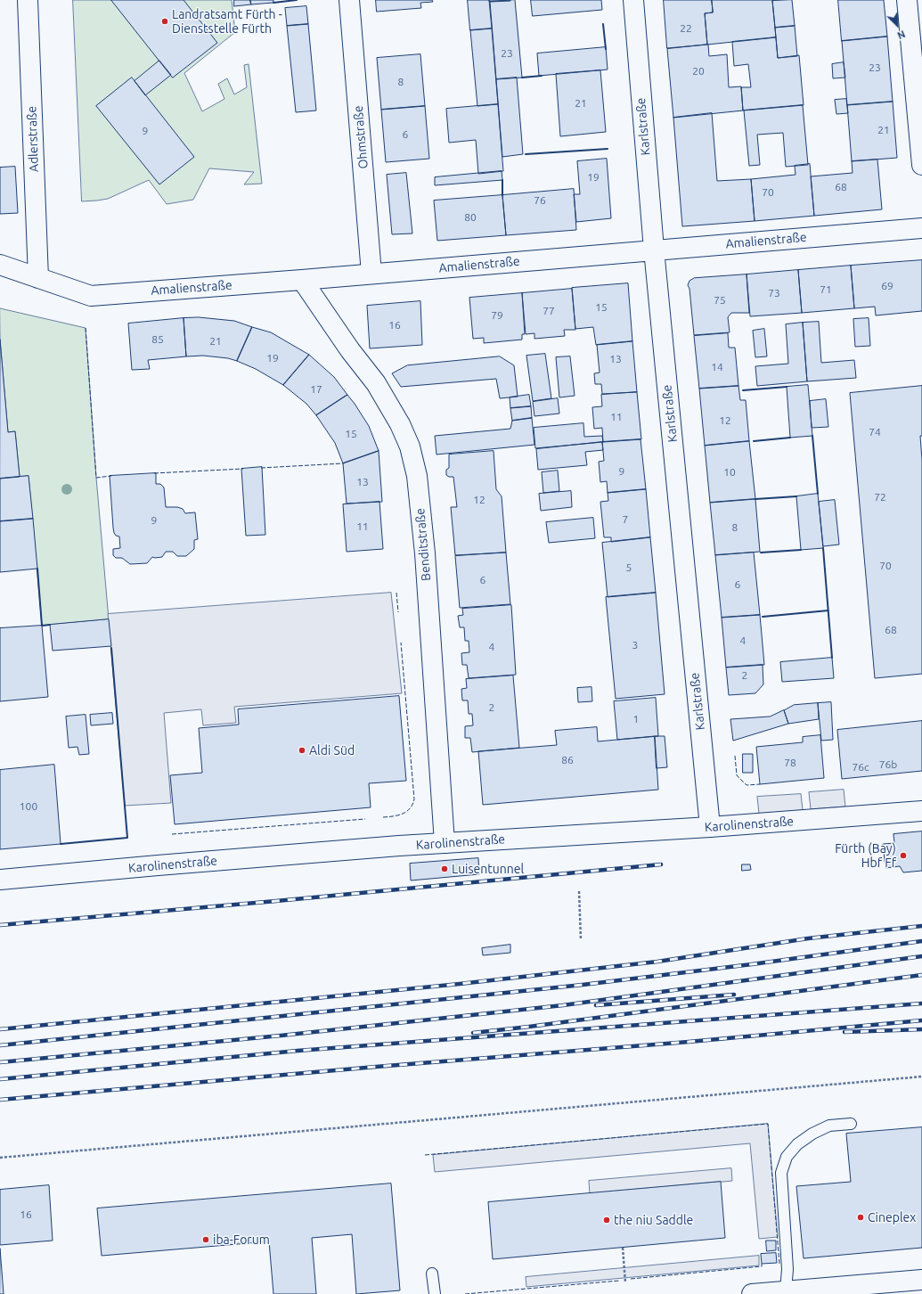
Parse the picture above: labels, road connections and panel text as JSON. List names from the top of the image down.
{
  "streets": {
    "street": [
      "Karlstraße",
      "Ohmstraße",
      "Adlerstraße",
      "Amalienstraße",
      "Benditstraße",
      "Karolinenstraße"
    ]
  },
  "crossings": [
    ["Karlstraße", "Amalienstraße"],
    ["Karlstraße", "Karolinenstraße"],
    ["Ohmstraße", "Amalienstraße"],
    ["Adlerstraße", "Amalienstraße"],
    ["Amalienstraße", "Benditstraße"],
    ["Benditstraße", "Karolinenstraße"]
  ],
  "places": [
    "Landratsamt Fürth - Dienststelle Fürth",
    "Aldi Süd",
    "Fürth (Bay) Hbf Ff",
    "Luisentunnel",
    "Cineplex",
    "the niu Saddle",
    "iba-Forum"
  ],
  "house_numbers": [
    "22",
    "23",
    "23",
    "20",
    "8",
    "21",
    "21",
    "9",
    "6",
    "19",
    "68",
    "70",
    "76",
    "80",
    "69",
    "71",
    "73",
    "75",
    "15",
    "77",
    "79",
    "16",
    "85",
    "21",
    "19",
    "13",
    "14",
    "17",
    "11",
    "12",
    "74",
    "15",
    "9",
    "10",
    "13",
    "72",
    "12",
    "7",
    "9",
    "11",
    "8",
    "70",
    "5",
    "6",
    "6",
    "68",
    "4",
    "3",
    "4",
    "2",
    "2",
    "1",
    "86",
    "78",
    "76b",
    "76c",
    "100",
    "16"
  ],
  "north": "bottom right"
}
